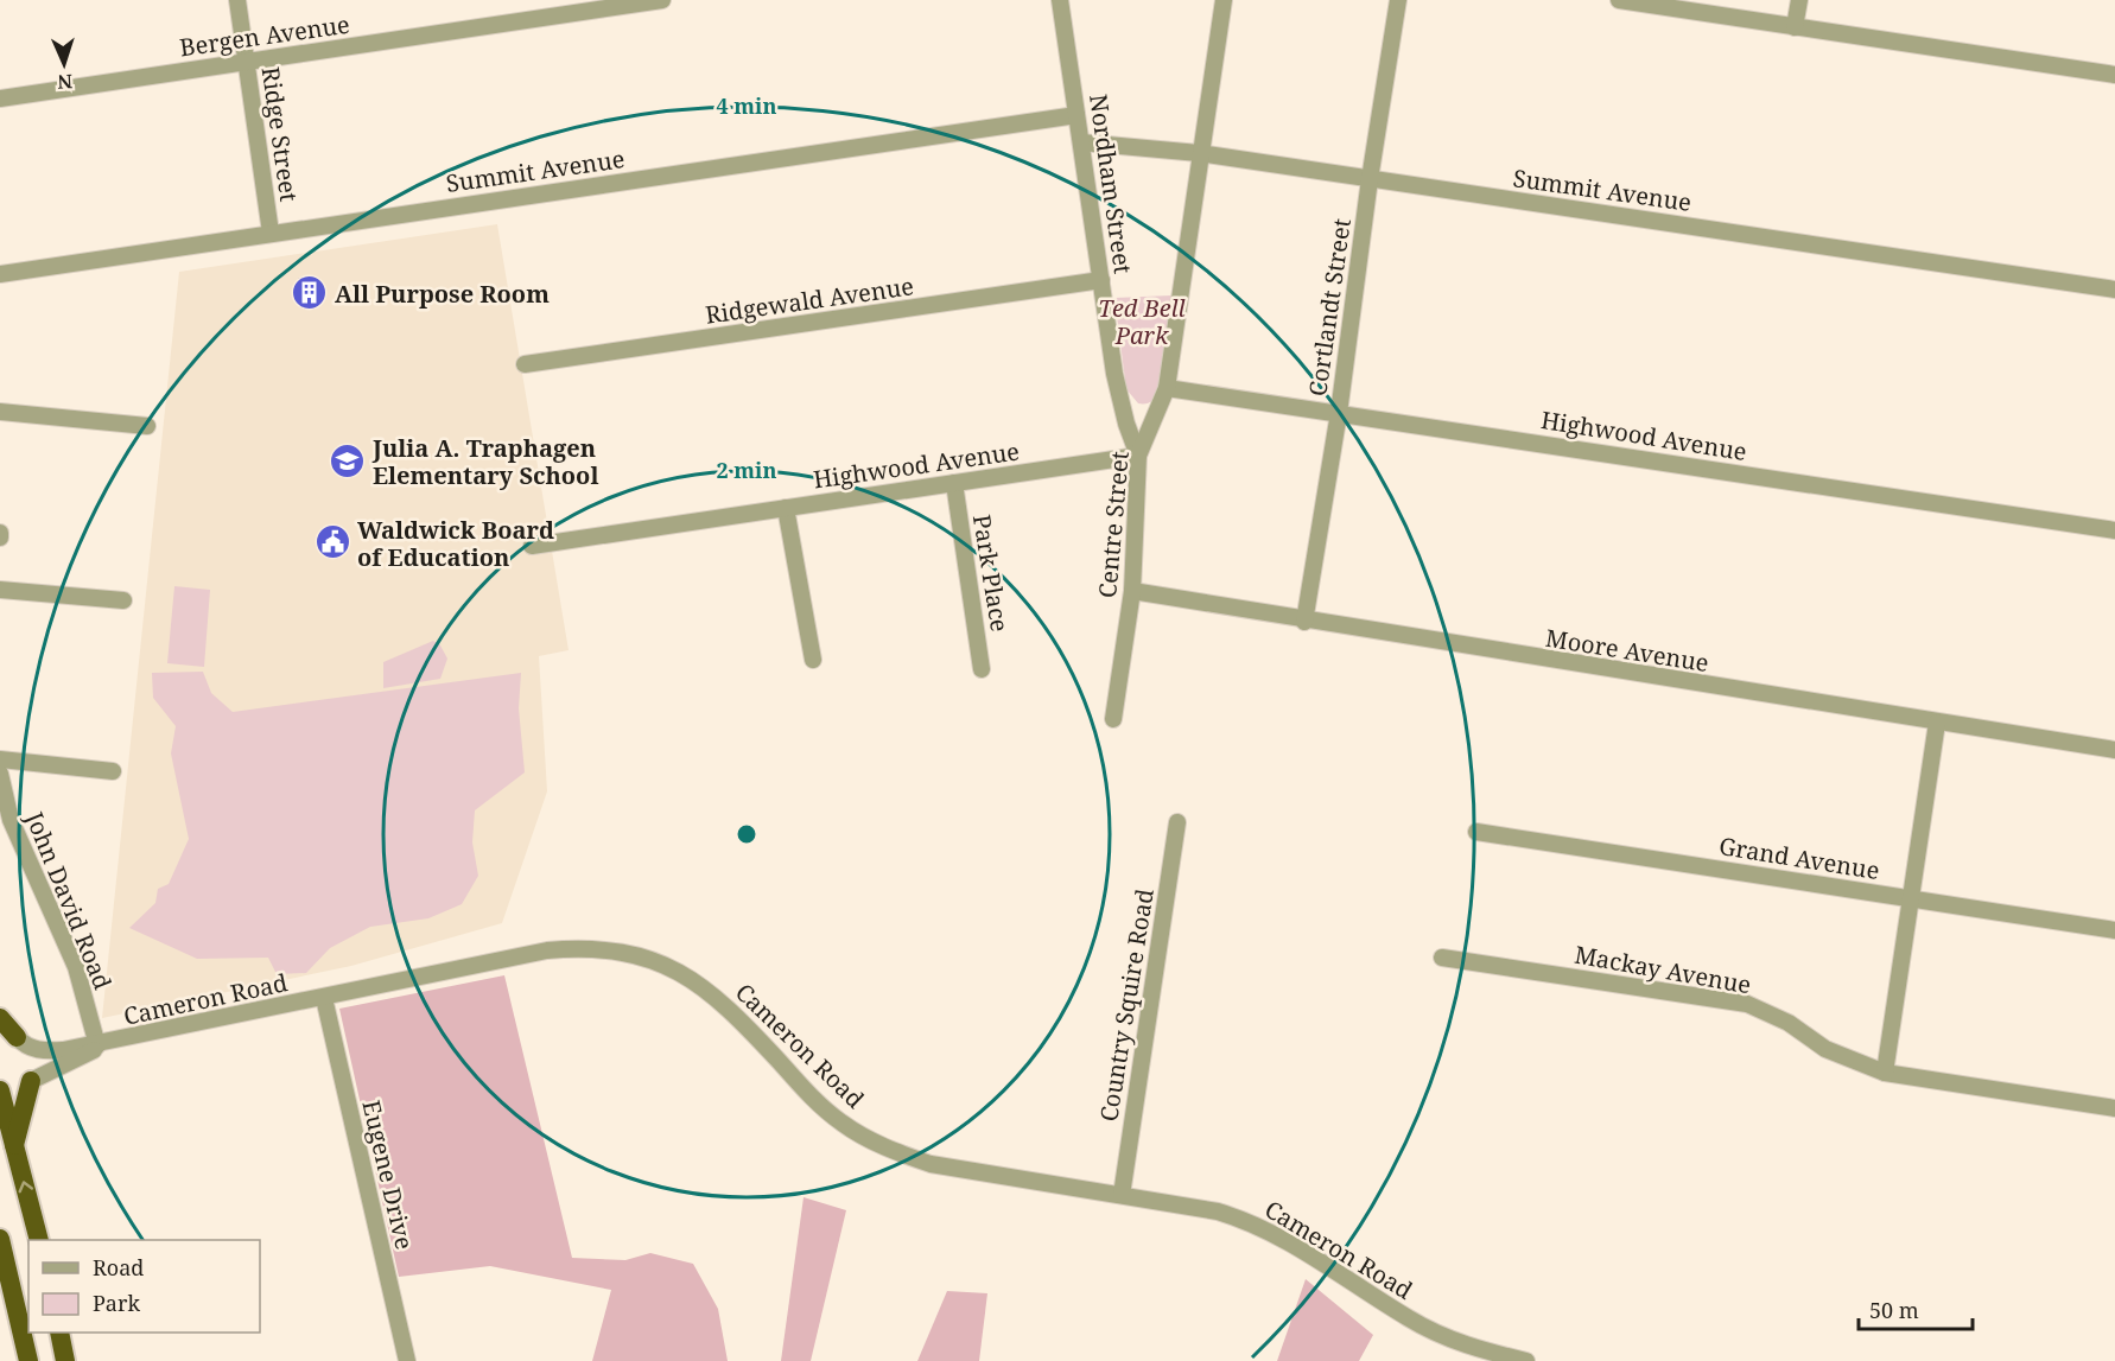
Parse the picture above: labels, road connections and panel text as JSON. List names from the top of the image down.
{
  "streets": {
    "street": [
      "Bergen Avenue",
      "Ridge Street",
      "Summit Avenue",
      "Nordham Street",
      "Ridgewald Avenue",
      "Cortlandt Street",
      "Highwood Avenue",
      "Centre Street",
      "Park Place",
      "Moore Avenue",
      "Grand Avenue",
      "John David Road",
      "Mackay Avenue",
      "Cameron Road",
      "Country Squire Road",
      "Eugene Drive"
    ]
  },
  "crossings": [
    ["Bergen Avenue", "Ridge Street"],
    ["Ridge Street", "Summit Avenue"],
    ["Summit Avenue", "Nordham Street"],
    ["Summit Avenue", "Cortlandt Street"],
    ["Summit Avenue", "Centre Street"],
    ["Nordham Street", "Ridgewald Avenue"],
    ["Nordham Street", "Highwood Avenue"],
    ["Nordham Street", "Centre Street"],
    ["Cortlandt Street", "Highwood Avenue"],
    ["Cortlandt Street", "Moore Avenue"],
    ["Highwood Avenue", "Centre Street"],
    ["Highwood Avenue", "Park Place"],
    ["Centre Street", "Moore Avenue"],
    ["John David Road", "Cameron Road"],
    ["Cameron Road", "Country Squire Road"],
    ["Cameron Road", "Eugene Drive"]
  ],
  "parks": ["Ted Bell Park"],
  "places": {
    "building": ["All Purpose Room"],
    "school or university": ["Julia A. Traphagen Elementary School"],
    "public building": ["Waldwick Board of Education"]
  },
  "legend": ["Road", "Park"],
  "scale_bar": "50 m",
  "north": "bottom",
  "rings": ["4 min", "2 min"]
}
